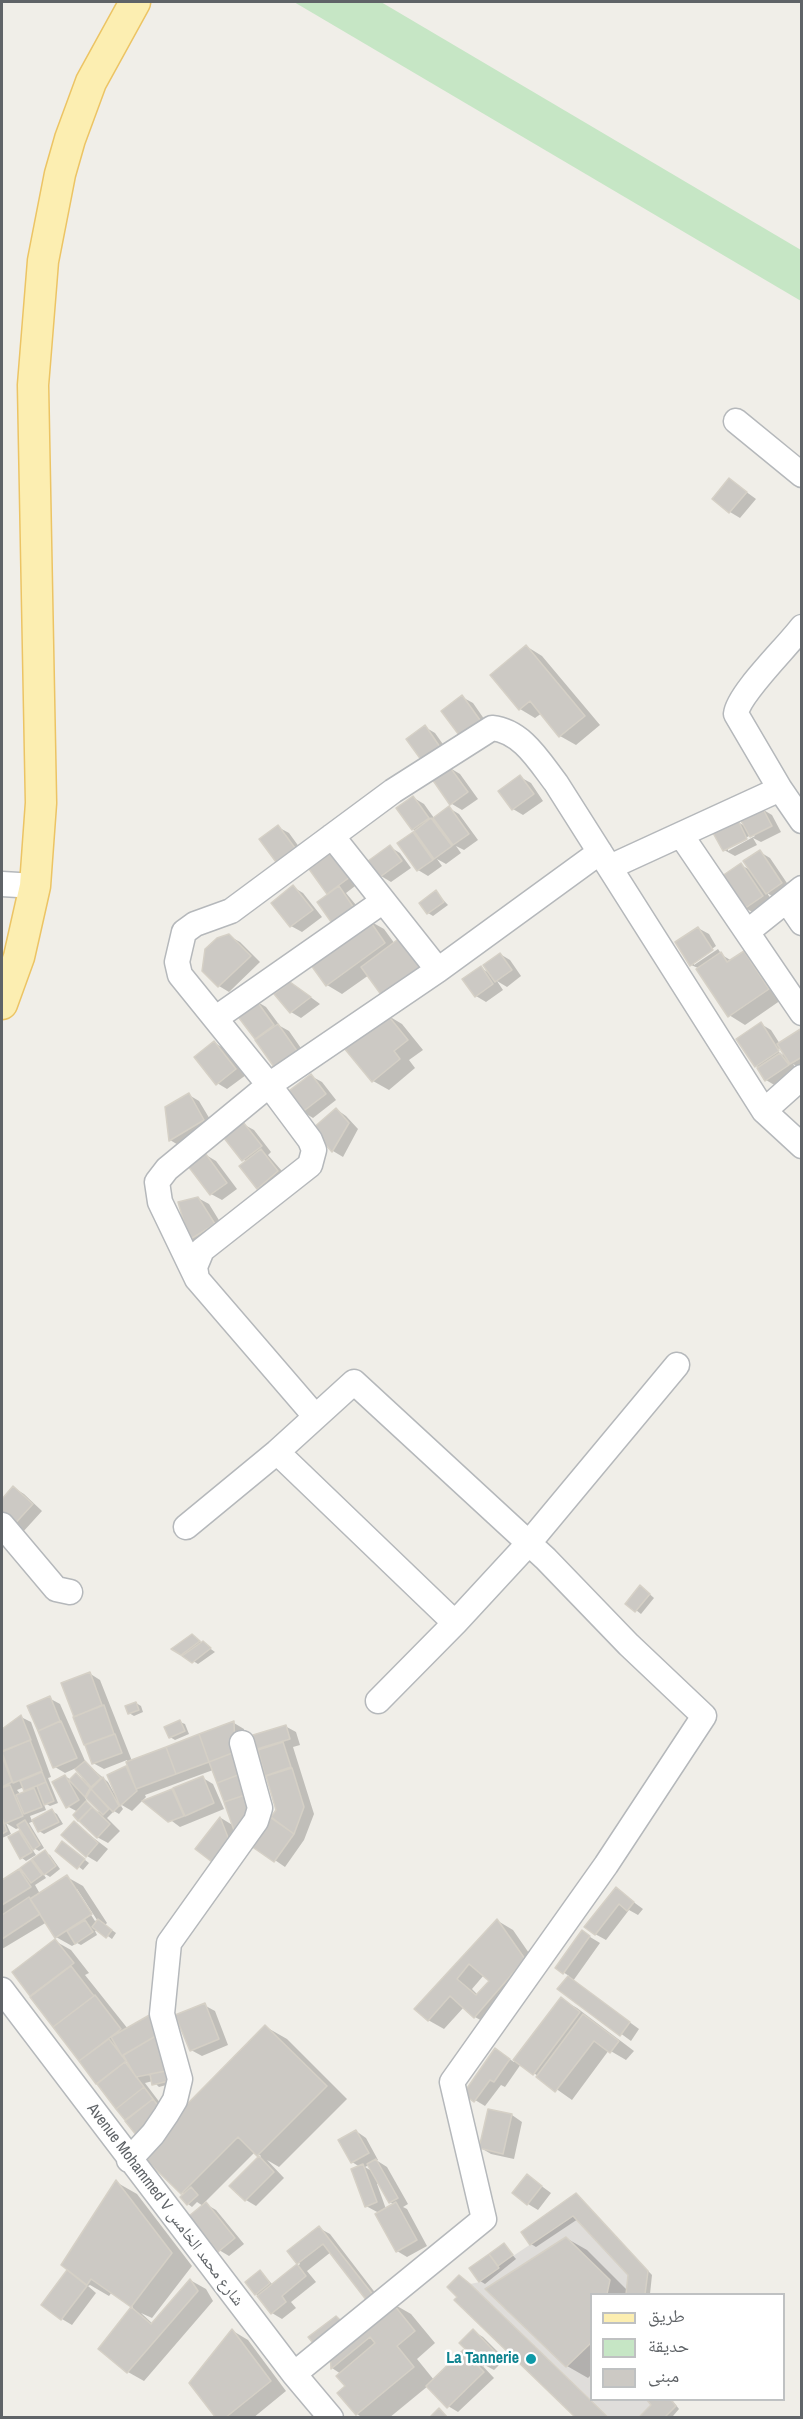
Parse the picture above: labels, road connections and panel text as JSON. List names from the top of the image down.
{
  "streets": {
    "street": ["Avenue Mohammed V شارع محمد الخامس"]
  },
  "places": ["La Tannerie"],
  "legend": ["طريق", "حديقة", "مبنى"]
}
